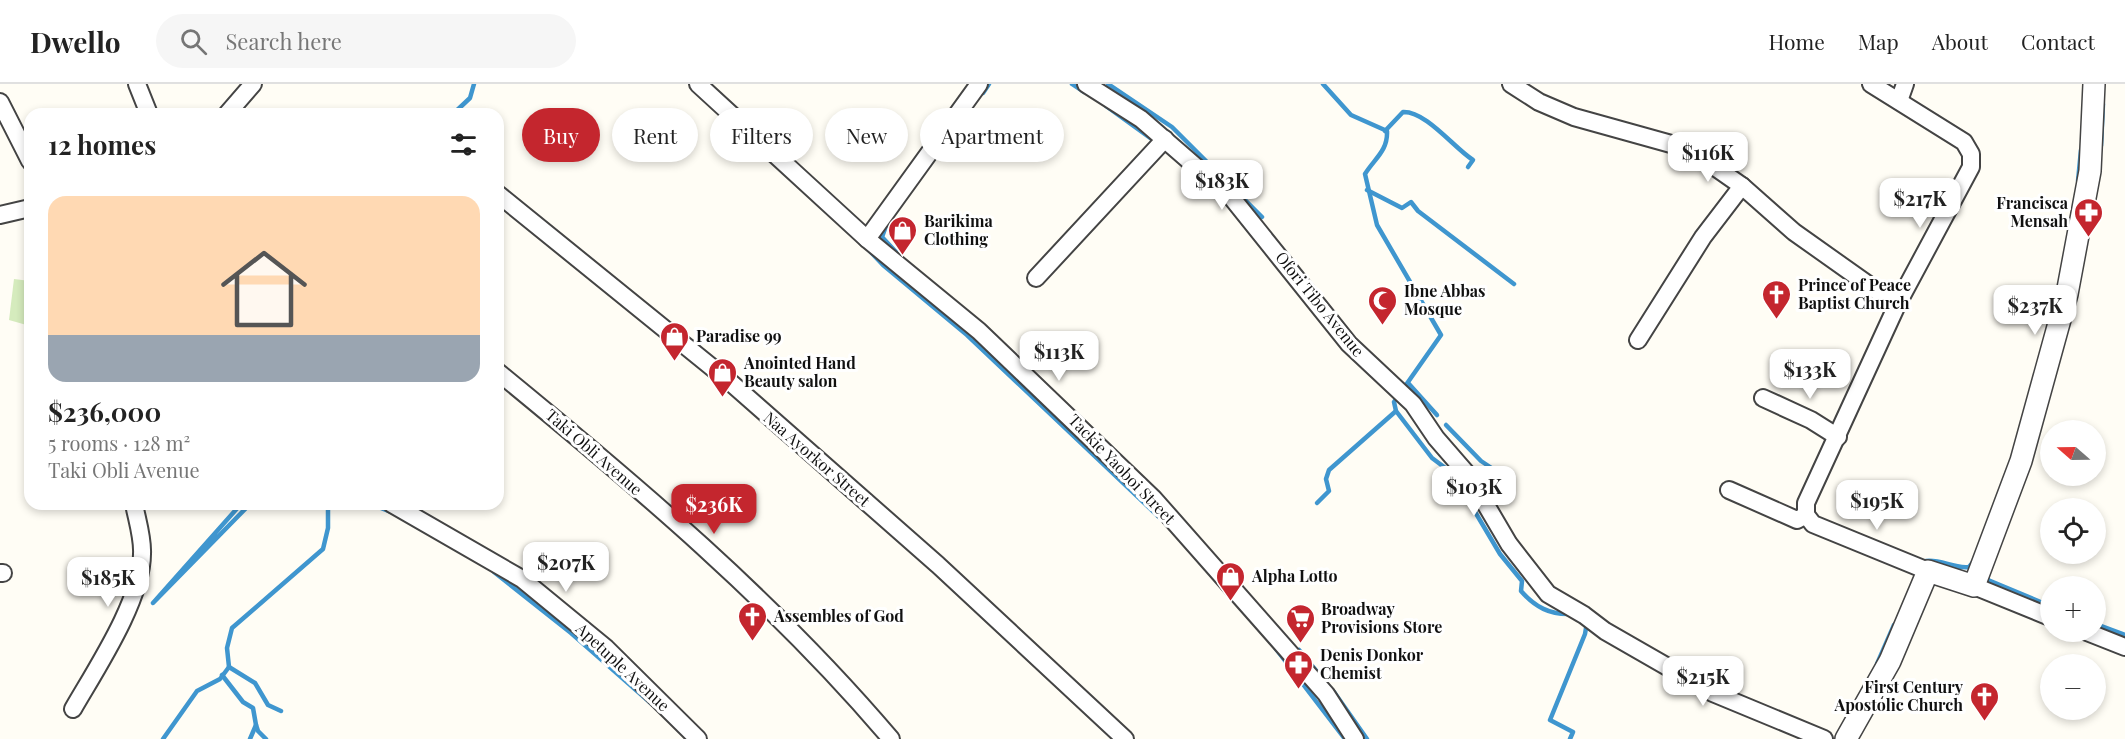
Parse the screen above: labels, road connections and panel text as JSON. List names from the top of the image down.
{
  "streets": {
    "street": [
      "Ofori Tibo Avenue",
      "Taki Obli Avenue",
      "Naa Ayorkor Street",
      "Tackie Yaoboi Street",
      "Apetuple Avenue"
    ]
  },
  "places": {
    "pharmacy": ["Francisca Mensah", "Denis Donkor Chemist"],
    "shop": [
      "Barikima Clothing",
      "Paradise 99",
      "Anointed Hand Beauty salon",
      "Alpha Lotto"
    ],
    "church": ["Prince of Peace Baptist Church", "Assembles of God", "First Century Apostolic Church"],
    "mosque": ["Ibne Abbas Mosque"],
    "supermarket": ["Broadway Provisions Store"]
  },
  "north": "left",
  "page": {
    "header": "Dwello",
    "search": "Search here",
    "nav": [
      "Home",
      "Map",
      "About",
      "Contact"
    ],
    "chip": [
      "Buy",
      "Rent",
      "Filters",
      "New",
      "Apartment"
    ],
    "heading": "12 homes",
    "price": [
      "$116K",
      "$183K",
      "$217K",
      "$237K",
      "$113K",
      "$133K",
      "$103K",
      "$195K",
      "$236K",
      "$207K",
      "$185K",
      "$215K"
    ],
    "list": [
      {
        "name": "$236,000",
        "note": "5 rooms · 128 m² · Taki Obli Avenue"
      }
    ],
    "map_buttons": ["+", "−"]
  }
}
